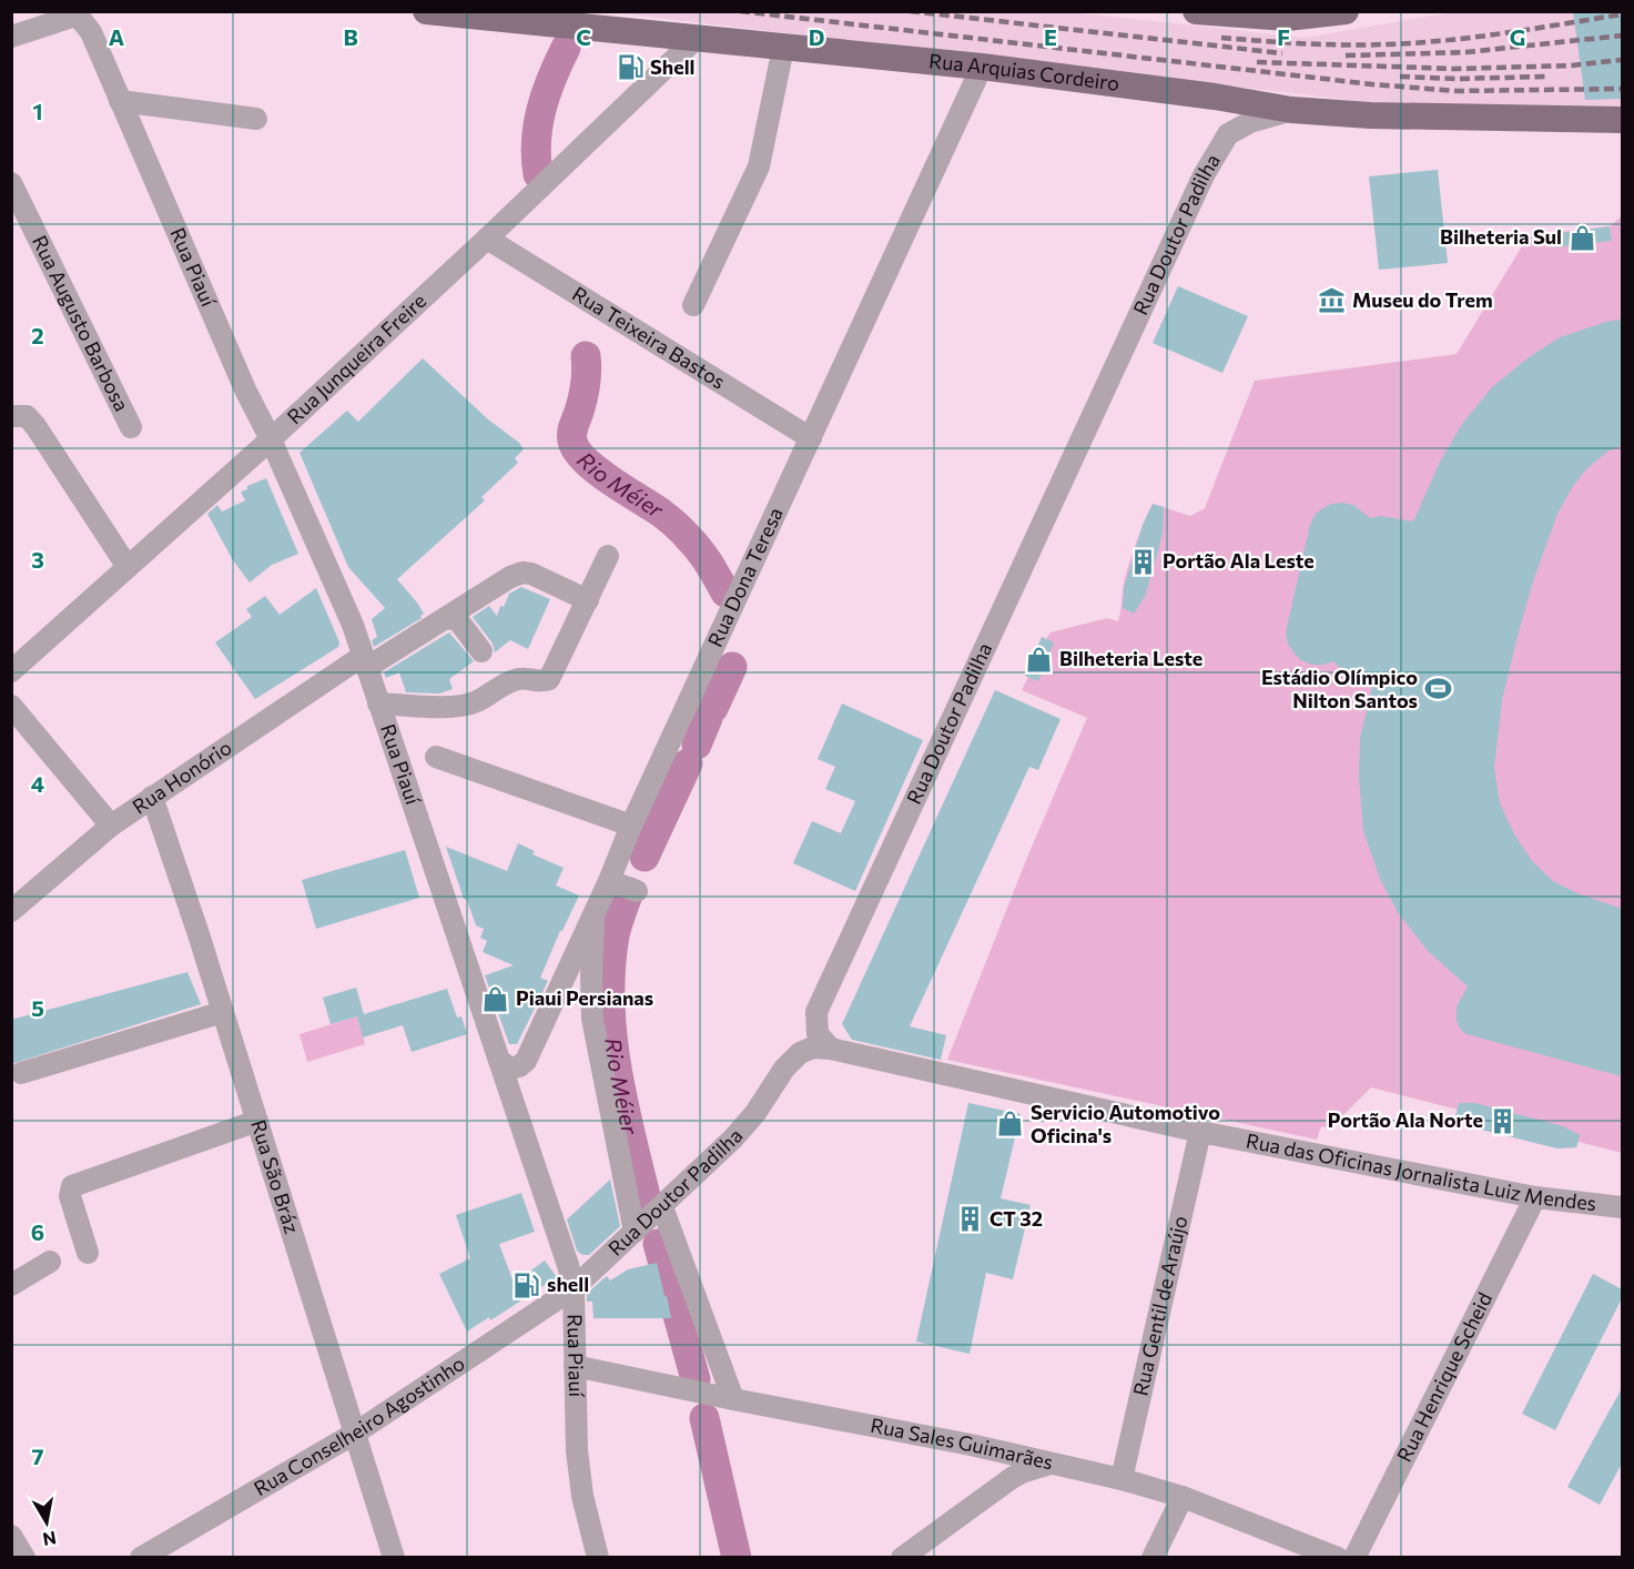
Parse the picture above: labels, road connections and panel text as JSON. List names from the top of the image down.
{
  "streets": {
    "main road": ["Rua Arquias Cordeiro"],
    "street": [
      "Rua Doutor Padilha",
      "Rua Piauí",
      "Rua Augusto Barbosa",
      "Rua Teixeira Bastos",
      "Rua Junqueira Freire",
      "Rua Dona Teresa",
      "Rua Honório",
      "Rua das Oficinas Jornalista Luiz Mendes",
      "Rua São Bráz",
      "Rua Gentil de Araújo",
      "Rua Henrique Scheid",
      "Rua Conselheiro Agostinho",
      "Rua Sales Guimarães"
    ]
  },
  "crossings": [
    ["Rua Arquias Cordeiro", "Rua Doutor Padilha"],
    ["Rua Arquias Cordeiro", "Rua Junqueira Freire"],
    ["Rua Arquias Cordeiro", "Rua Dona Teresa"],
    ["Rua Doutor Padilha", "Rua Piauí"],
    ["Rua Doutor Padilha", "Rua das Oficinas Jornalista Luiz Mendes"],
    ["Rua Doutor Padilha", "Rua Conselheiro Agostinho"],
    ["Rua Piauí", "Rua Junqueira Freire"],
    ["Rua Piauí", "Rua Dona Teresa"],
    ["Rua Piauí", "Rua Honório"],
    ["Rua Piauí", "Rua Conselheiro Agostinho"],
    ["Rua Piauí", "Rua Sales Guimarães"],
    ["Rua Teixeira Bastos", "Rua Junqueira Freire"],
    ["Rua Teixeira Bastos", "Rua Dona Teresa"],
    ["Rua Honório", "Rua São Bráz"],
    ["Rua das Oficinas Jornalista Luiz Mendes", "Rua Gentil de Araújo"],
    ["Rua das Oficinas Jornalista Luiz Mendes", "Rua Henrique Scheid"],
    ["Rua São Bráz", "Rua Conselheiro Agostinho"],
    ["Rua Gentil de Araújo", "Rua Sales Guimarães"]
  ],
  "water": ["Rio Méier"],
  "places": {
    "fuel station": ["Shell", "shell"],
    "shop": [
      "Bilheteria Sul",
      "Bilheteria Leste",
      "Piaui Persianas",
      "Servicio Automotivo Oficina's"
    ],
    "museum": ["Museu do Trem"],
    "building": ["Portão Ala Leste", "Portão Ala Norte", "CT 32"],
    "sports": ["Estádio Olímpico Nilton Santos"]
  },
  "north": "bottom",
  "grid": {
    "columns": [
      "A",
      "B",
      "C",
      "D",
      "E",
      "F",
      "G"
    ],
    "rows": [
      "1",
      "2",
      "3",
      "4",
      "5",
      "6",
      "7"
    ]
  }
}
